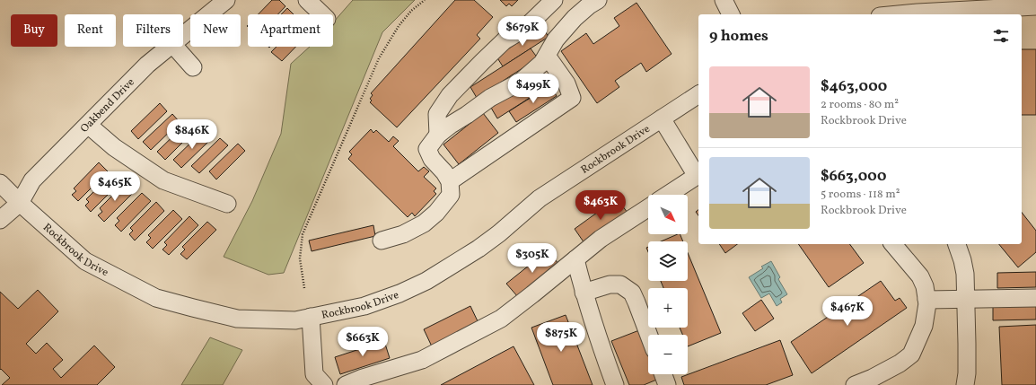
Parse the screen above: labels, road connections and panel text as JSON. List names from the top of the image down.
{
  "streets": {
    "street": ["Oakbend Drive", "Rockbrook Drive"]
  },
  "crossings": [
    ["Oakbend Drive", "Rockbrook Drive"]
  ],
  "north": "bottom right",
  "page": {
    "chip": [
      "Buy",
      "Rent",
      "Filters",
      "New",
      "Apartment"
    ],
    "heading": "9 homes",
    "price": [
      "$679K",
      "$499K",
      "$846K",
      "$465K",
      "$463K",
      "$305K",
      "$467K",
      "$875K",
      "$663K"
    ],
    "list": [
      {
        "name": "$463,000",
        "note": "2 rooms · 80 m² · Rockbrook Drive"
      },
      {
        "name": "$663,000",
        "note": "5 rooms · 118 m² · Rockbrook Drive"
      }
    ],
    "map_buttons": ["+", "−"]
  }
}
